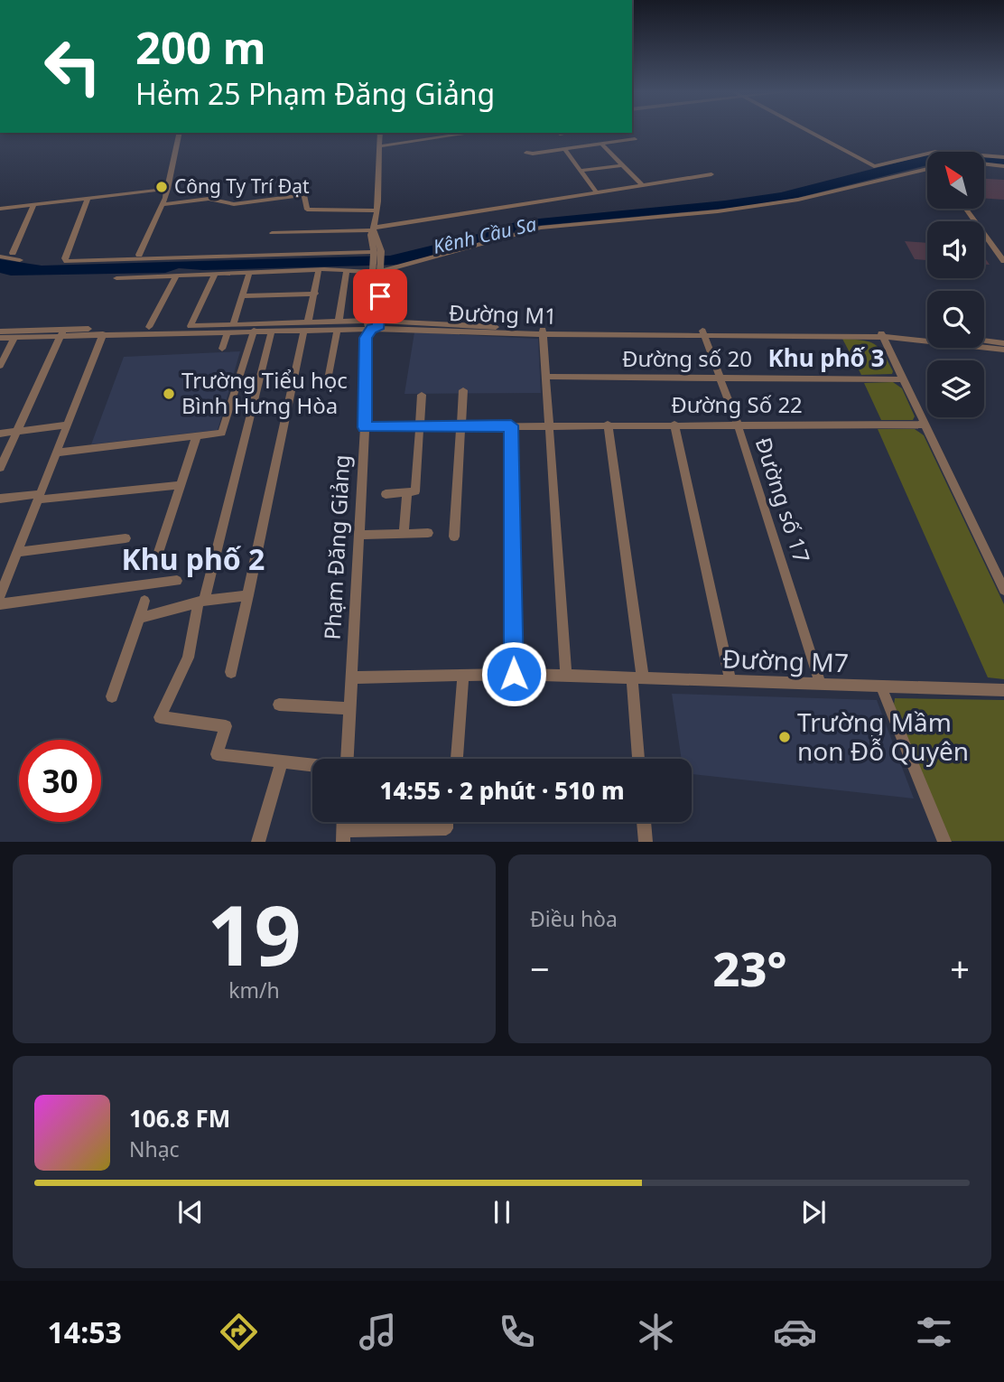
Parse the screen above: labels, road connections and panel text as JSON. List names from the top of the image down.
{
  "streets": {
    "street": [
      "Đường M1",
      "Đường số 20",
      "Đường Số 22",
      "Đường số 17",
      "Phạm Đăng Giảng",
      "Đường M7"
    ]
  },
  "crossings": [
    ["Đường M1", "Đường số 17"],
    ["Đường M1", "Phạm Đăng Giảng"],
    ["Đường số 20", "Đường số 17"],
    ["Đường Số 22", "Đường số 17"],
    ["Đường Số 22", "Phạm Đăng Giảng"],
    ["Đường số 17", "Đường M7"],
    ["Phạm Đăng Giảng", "Đường M7"]
  ],
  "districts": ["Khu phố 3", "Khu phố 2"],
  "water": ["Kênh Cầu Sa"],
  "places": ["Công Ty Trí Đạt", "Trường Tiểu học Bình Hưng Hòa", "Trường Mầm non Đỗ Quyên"],
  "north": "top left",
  "page": {
    "turn": ["200 m", "Hẻm 25 Phạm Đăng Giảng"],
    "limit": "30",
    "trip": "14:55 · 2 phút · 510 m",
    "tile": [
      ["19", "km/h"],
      "Điều hòa"
    ],
    "heat": ["−", "23°", "+"],
    "song": ["106.8 FM", "Nhạc"],
    "tabs": "14:53"
  }
}
